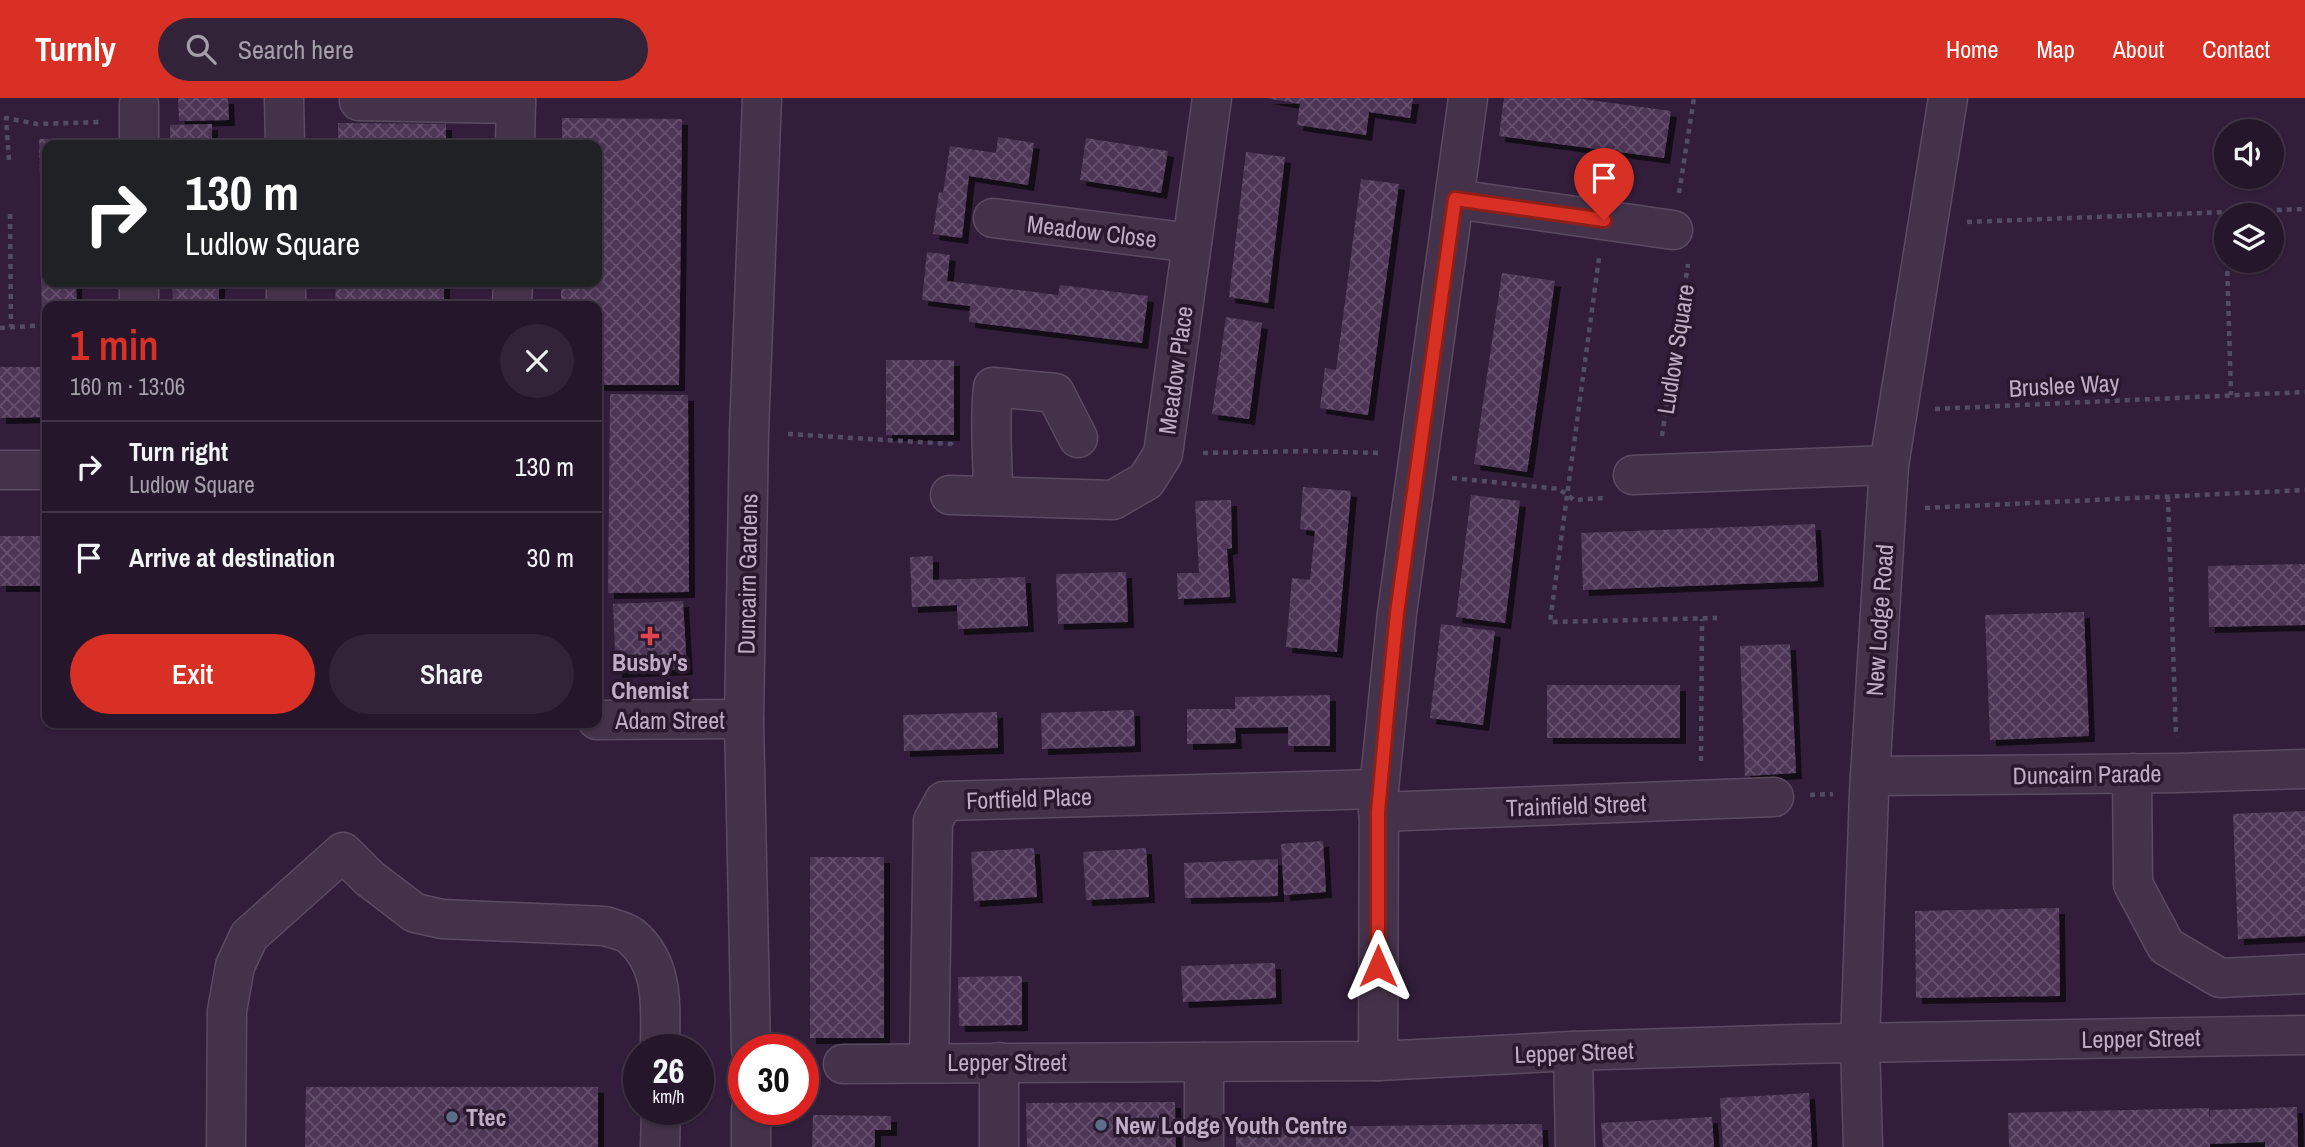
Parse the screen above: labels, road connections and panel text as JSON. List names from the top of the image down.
{
  "streets": {
    "street": [
      "Meadow Close",
      "Meadow Place",
      "Duncairn Gardens",
      "New Lodge Road",
      "Adam Street",
      "Duncairn Parade",
      "Fortfield Place",
      "Trainfield Street",
      "Lepper Street"
    ],
    "path": ["Ludlow Square", "Bruslee Way"]
  },
  "crossings": [
    ["Meadow Close", "Meadow Place"],
    ["Bruslee Way", "New Lodge Road"],
    ["Duncairn Gardens", "Adam Street"],
    ["New Lodge Road", "Duncairn Parade"],
    ["New Lodge Road", "Lepper Street"],
    ["Fortfield Place", "Trainfield Street"],
    ["Fortfield Place", "Lepper Street"]
  ],
  "places": {
    "health": ["Busby's Chemist"],
    "other": ["Ttec", "New Lodge Youth Centre"]
  },
  "page": {
    "header": "Turnly",
    "search": "Search here",
    "nav": [
      "Home",
      "Map",
      "About",
      "Contact"
    ],
    "turn": ["130 m", "Ludlow Square"],
    "heading": ["1 min", "160 m · 13:06"],
    "list": [
      {
        "name": "Turn right",
        "note": "Ludlow Square",
        "value": "130 m"
      },
      {
        "name": "Arrive at destination",
        "value": "30 m"
      }
    ],
    "buttons": ["Exit", "Share"],
    "speed": "26 km/h",
    "limit": "30"
  }
}
